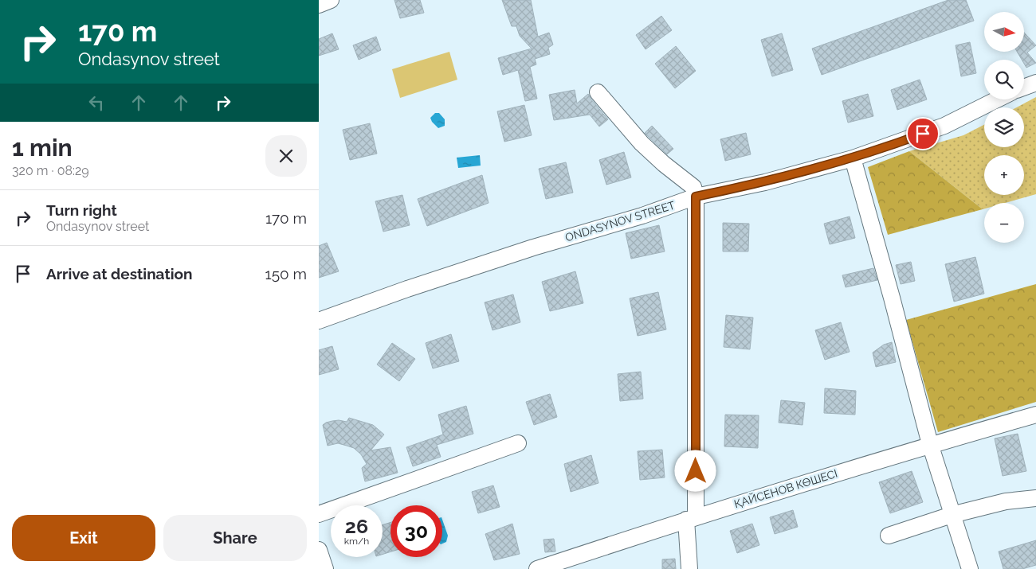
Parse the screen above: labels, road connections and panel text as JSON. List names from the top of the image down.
{
  "streets": {
    "street": ["ONDASYNOV STREET", "ҚАЙСЕНОВ КӨШЕСІ"]
  },
  "north": "right",
  "page": {
    "turn": ["170 m", "Ondasynov street"],
    "map_buttons": ["+", "−"],
    "heading": ["1 min", "320 m · 08:29"],
    "list": [
      {
        "name": "Turn right",
        "note": "Ondasynov street",
        "value": "170 m"
      },
      {
        "name": "Arrive at destination",
        "value": "150 m"
      }
    ],
    "speed": "26 km/h",
    "limit": "30",
    "buttons": ["Exit", "Share"]
  }
}
